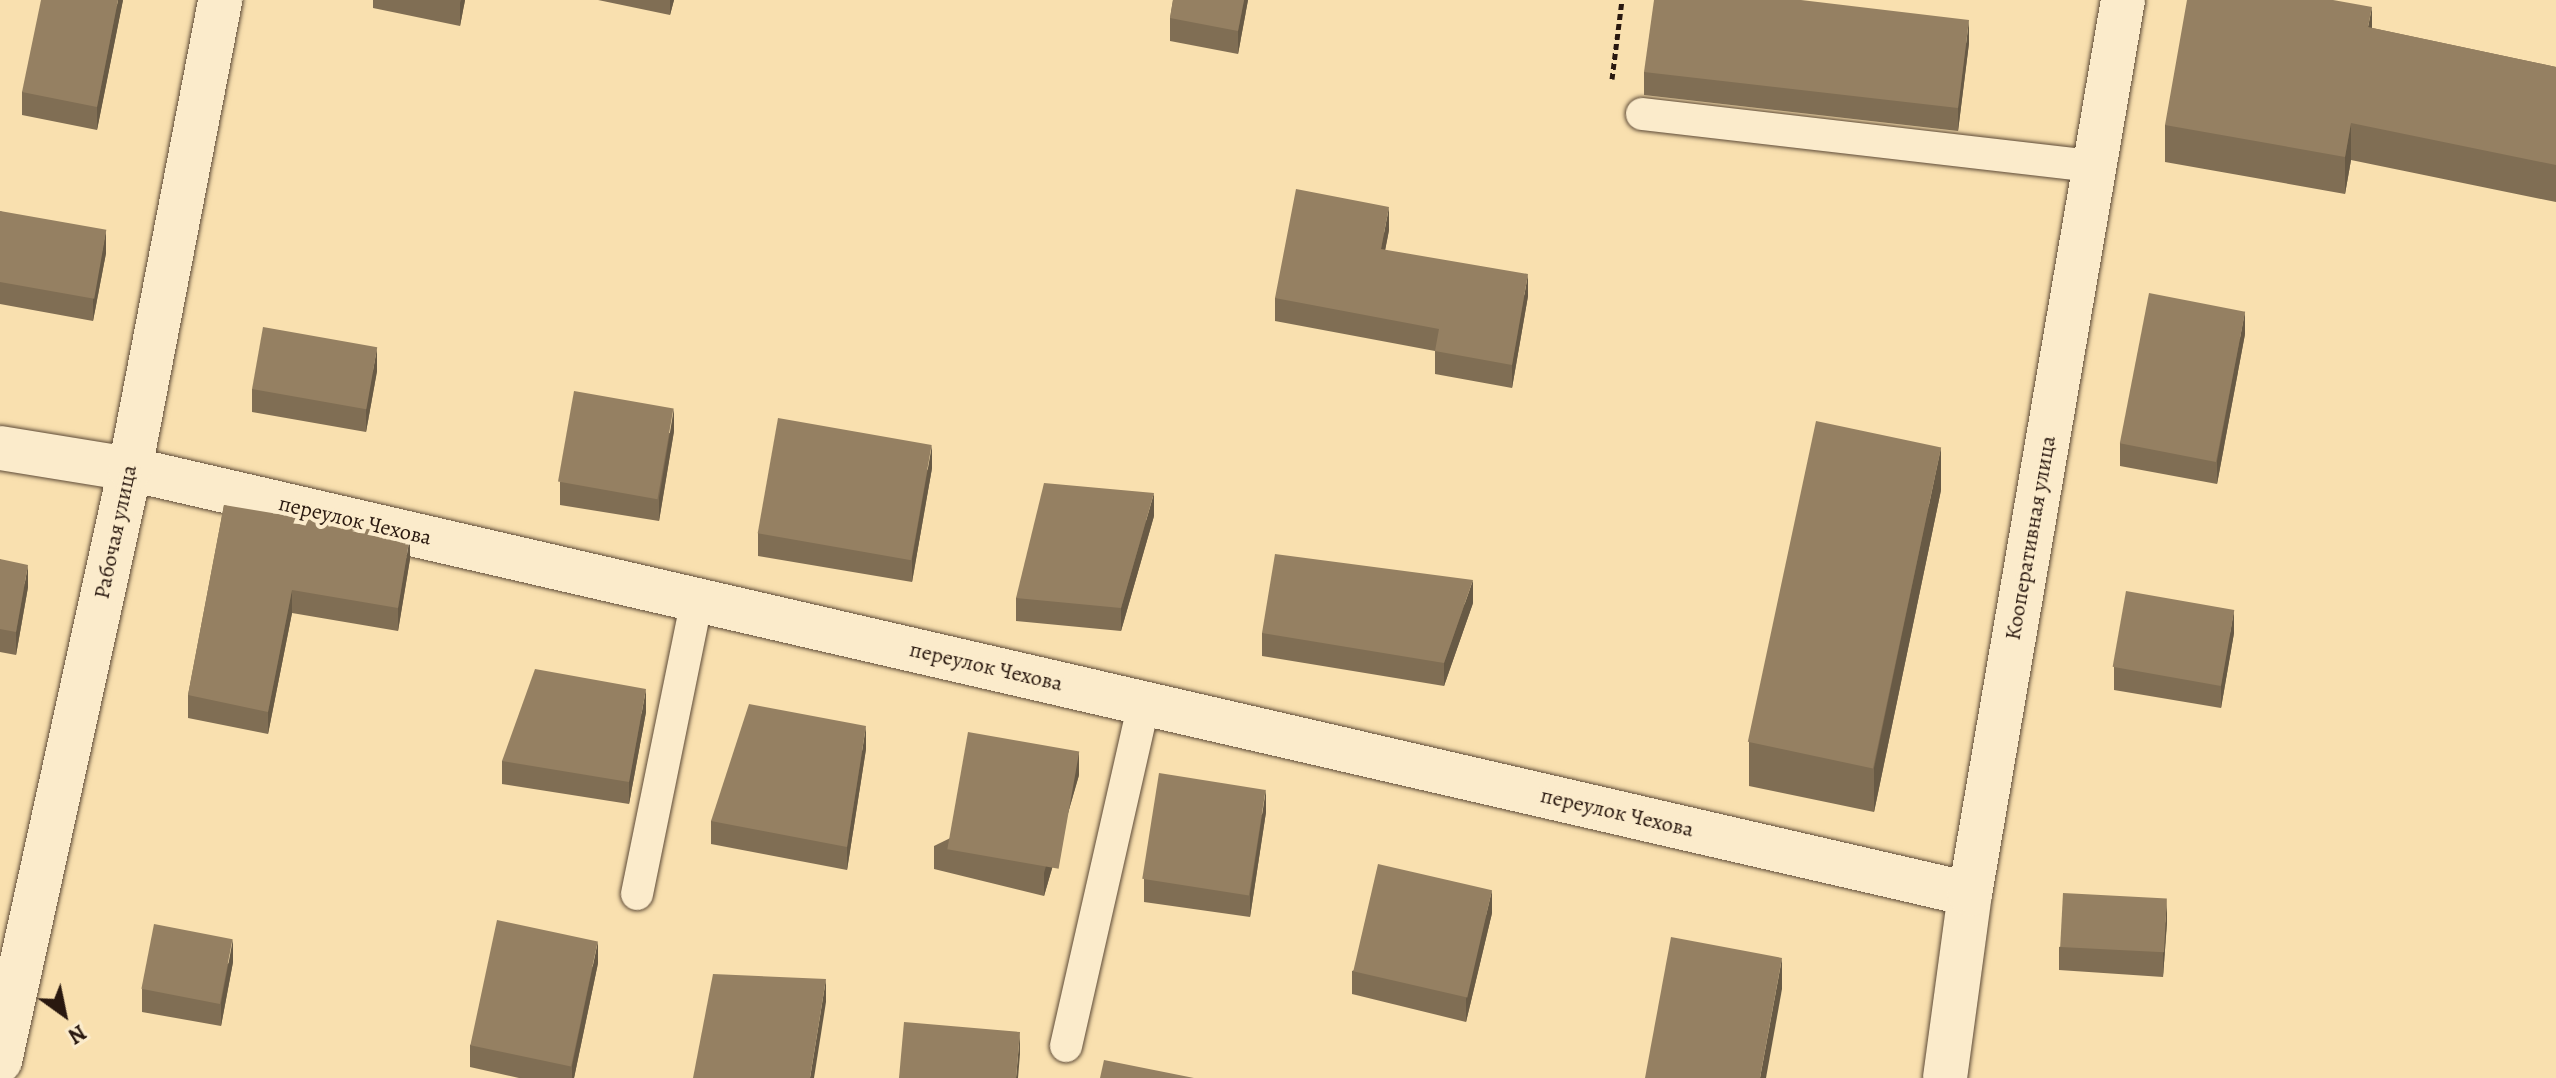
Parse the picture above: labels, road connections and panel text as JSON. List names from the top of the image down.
{
  "streets": {
    "street": ["переулок Чехова", "Рабочая улица", "Кооперативная улица"]
  },
  "crossings": [
    ["переулок Чехова", "Рабочая улица"],
    ["переулок Чехова", "Кооперативная улица"]
  ],
  "north": "bottom right"
}
